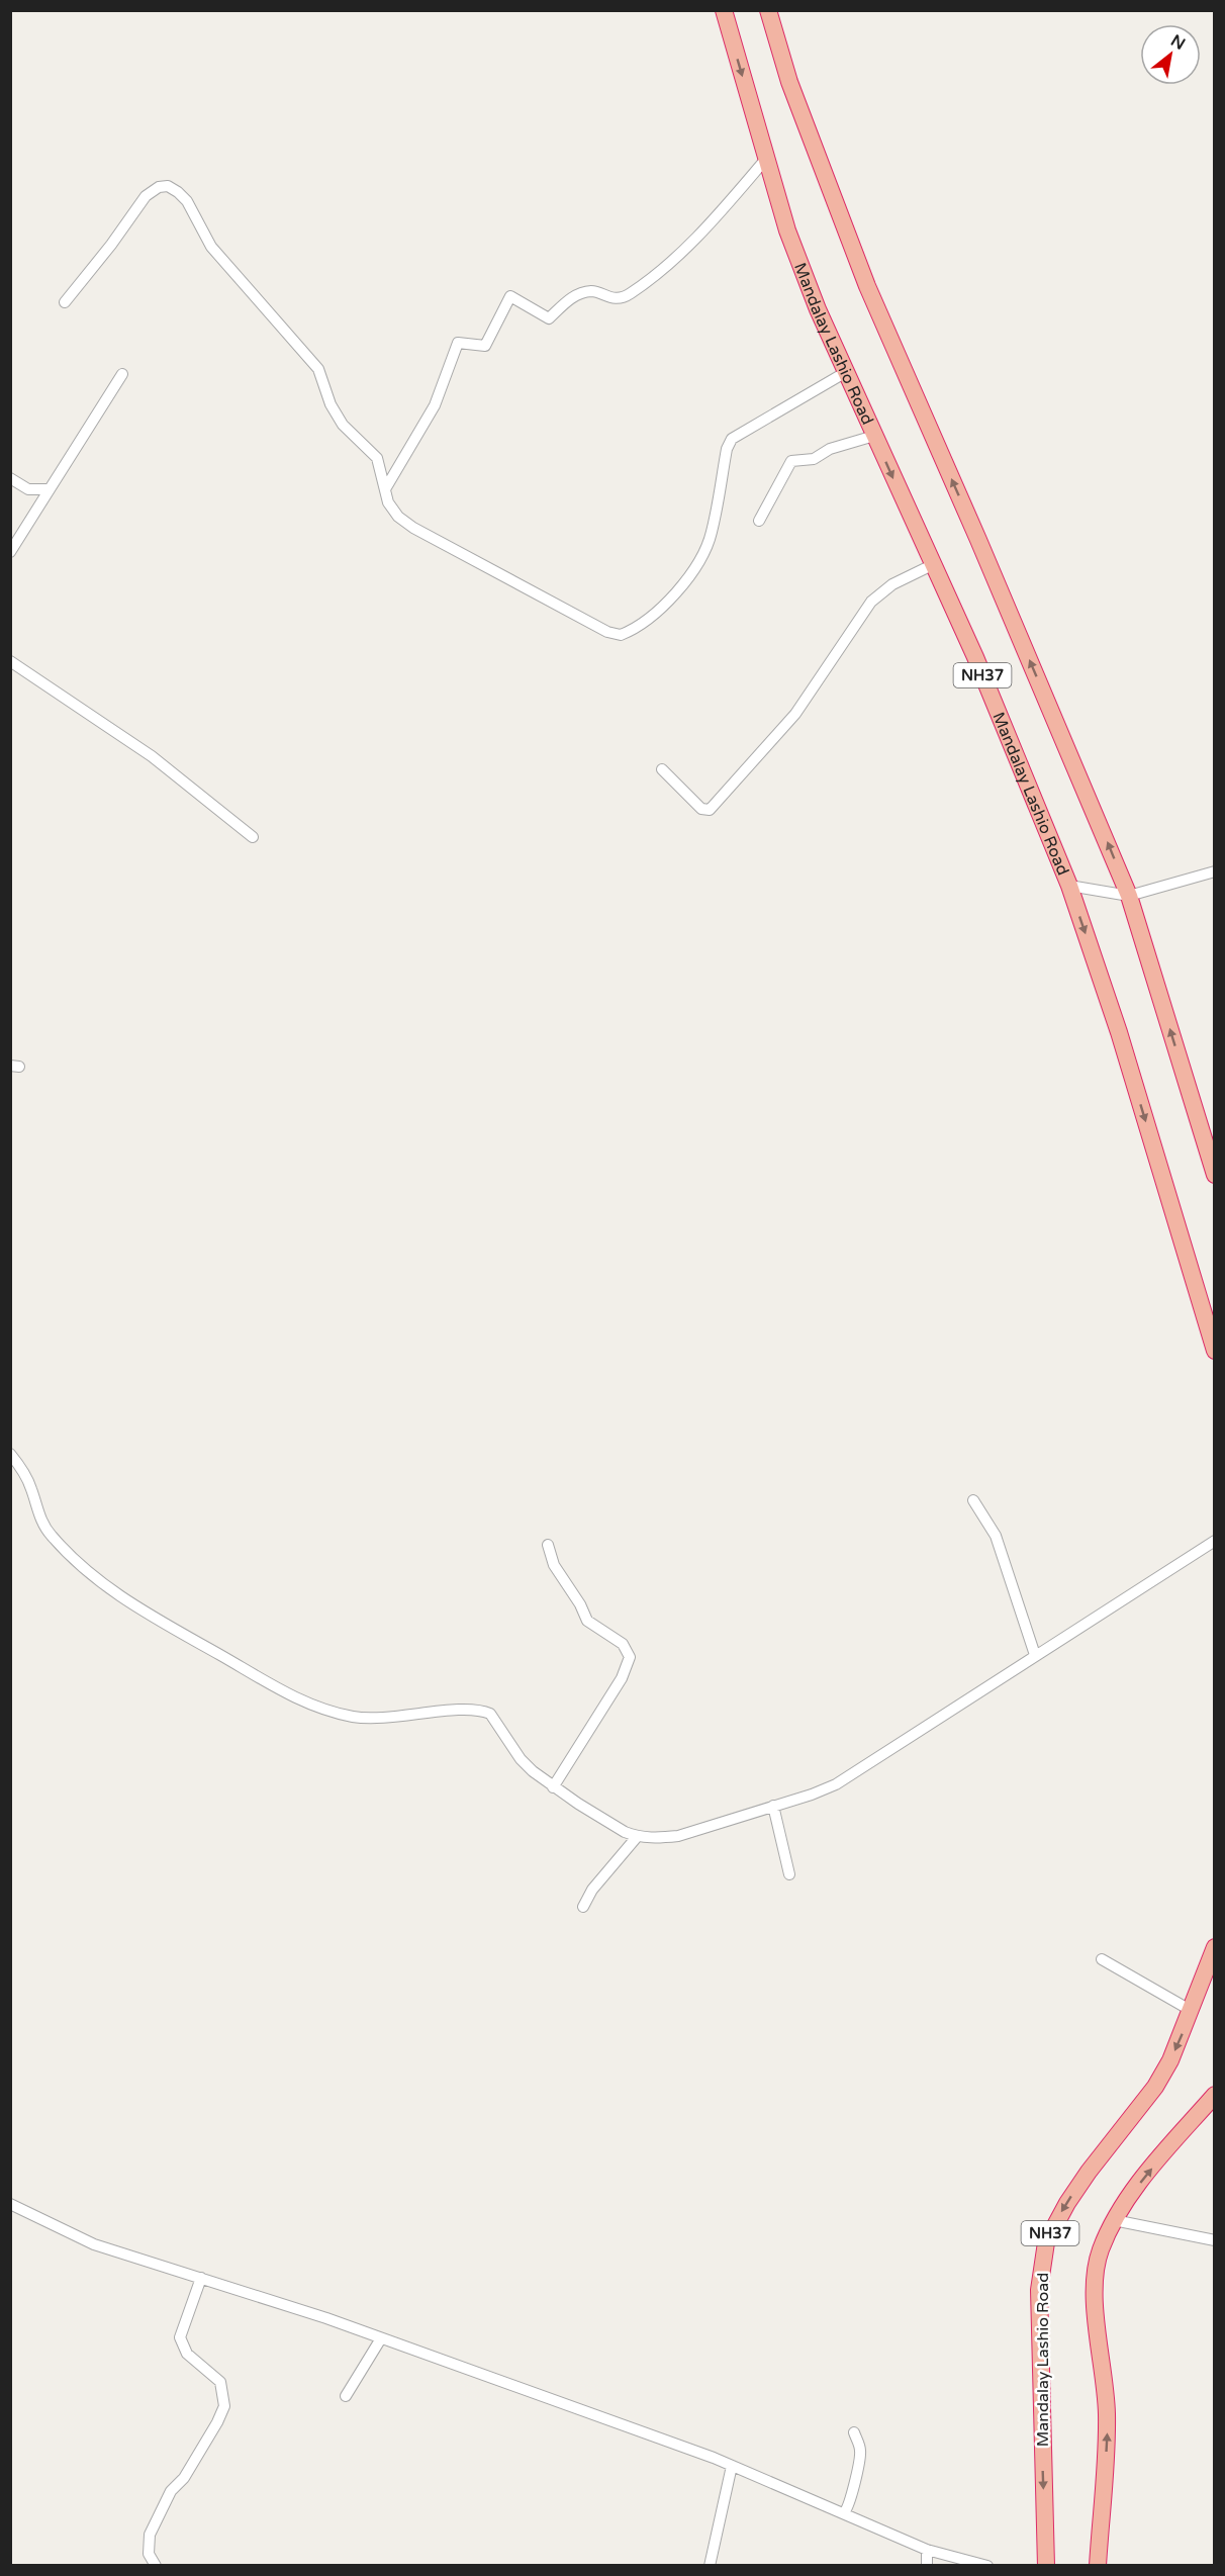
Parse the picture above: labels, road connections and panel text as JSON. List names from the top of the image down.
{
  "streets": {
    "highway": ["Mandalay Lashio Road", "NH37"]
  },
  "north": "top right"
}
